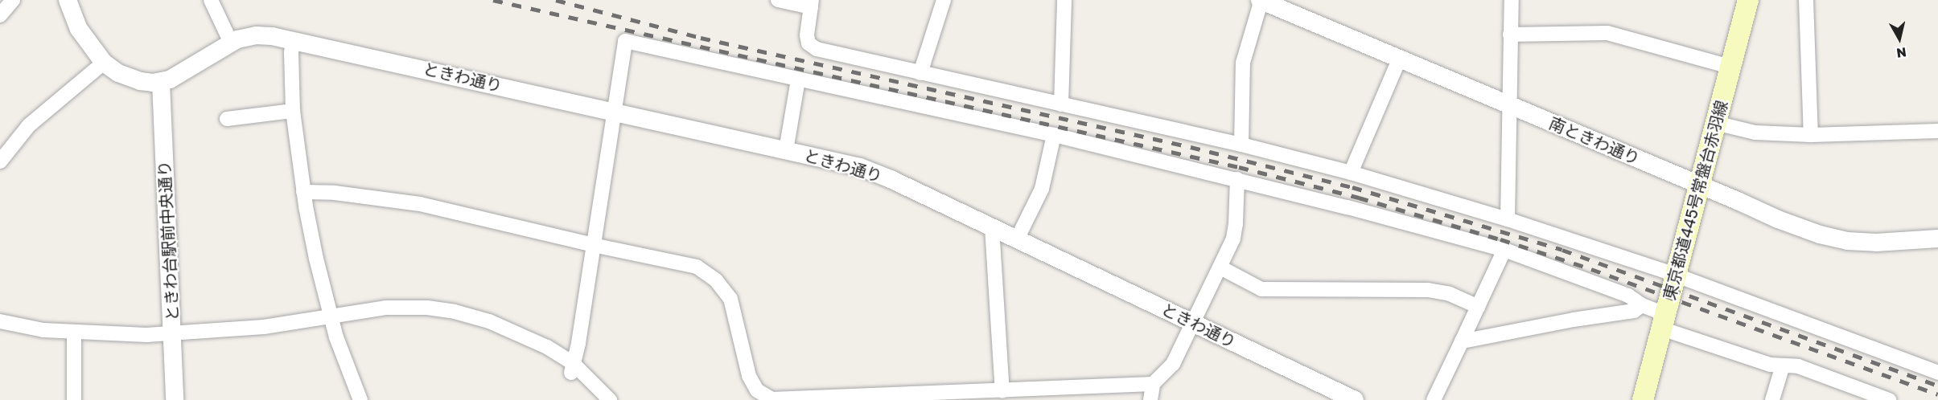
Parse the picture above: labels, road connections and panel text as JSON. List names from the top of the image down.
{
  "streets": {
    "main road": ["東京都道445号常盤台赤羽線"],
    "street": ["ときわ通り", "南ときわ通り", "ときわ台駅前中央通り"]
  },
  "crossings": [
    ["ときわ通り", "ときわ台駅前中央通り"],
    ["南ときわ通り", "東京都道445号常盤台赤羽線"]
  ],
  "north": "bottom"
}
